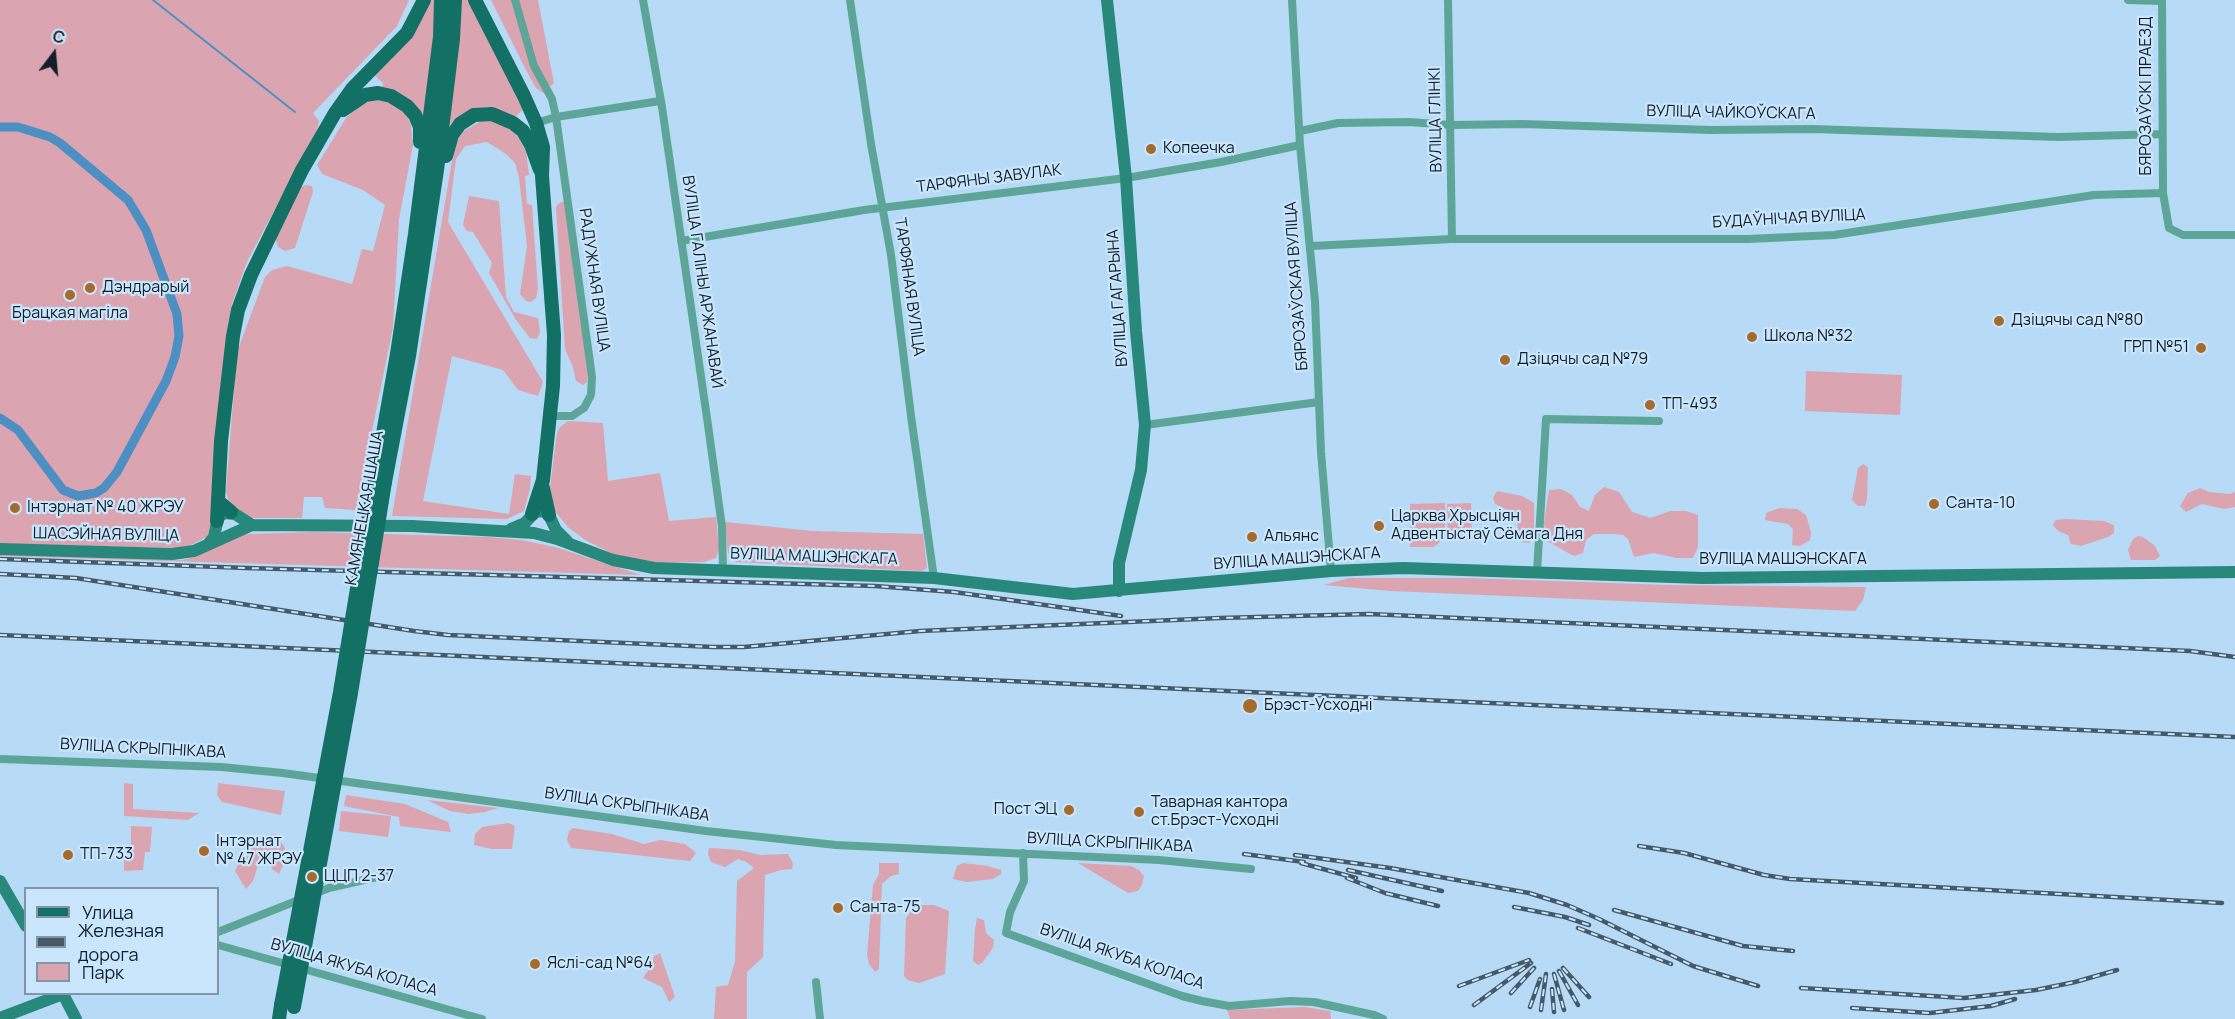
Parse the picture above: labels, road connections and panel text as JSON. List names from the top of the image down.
{
  "streets": {
    "main road": [
      "ВУЛІЦА ГАГАРЫНА",
      "КАМЯНЕЦКАЯ ШАША",
      "ШАСЭЙНАЯ ВУЛІЦА",
      "ВУЛІЦА МАШЭНСКАГА"
    ],
    "street": [
      "БЯРОЗАЎСКІ ПРАЕЗД",
      "ВУЛІЦА ЧАЙКОЎСКАГА",
      "ВУЛІЦА ГЛІНКІ",
      "ТАРФЯНЫ ЗАВУЛАК",
      "БУДАЎНІЧАЯ ВУЛІЦА",
      "РАДУЖНАЯ ВУЛІЦА",
      "ВУЛІЦА ГАЛІНЫ АРЖАНАВАЙ",
      "БЯРОЗАЎСКАЯ ВУЛІЦА",
      "ТАРФЯНАЯ ВУЛІЦА",
      "ВУЛІЦА СКРЫПНІКАВА",
      "ВУЛІЦА ЯКУБА КОЛАСА"
    ]
  },
  "crossings": [
    ["БЯРОЗАЎСКІ ПРАЕЗД", "ВУЛІЦА ЧАЙКОЎСКАГА"],
    ["БЯРОЗАЎСКІ ПРАЕЗД", "БУДАЎНІЧАЯ ВУЛІЦА"],
    ["ВУЛІЦА ЧАЙКОЎСКАГА", "ВУЛІЦА ГЛІНКІ"],
    ["ВУЛІЦА ЧАЙКОЎСКАГА", "БЯРОЗАЎСКАЯ ВУЛІЦА"],
    ["ВУЛІЦА ГЛІНКІ", "БУДАЎНІЧАЯ ВУЛІЦА"],
    ["ТАРФЯНЫ ЗАВУЛАК", "ВУЛІЦА ГАЛІНЫ АРЖАНАВАЙ"],
    ["ТАРФЯНЫ ЗАВУЛАК", "БЯРОЗАЎСКАЯ ВУЛІЦА"],
    ["ТАРФЯНЫ ЗАВУЛАК", "ТАРФЯНАЯ ВУЛІЦА"],
    ["ТАРФЯНЫ ЗАВУЛАК", "ВУЛІЦА ГАГАРЫНА"],
    ["БУДАЎНІЧАЯ ВУЛІЦА", "БЯРОЗАЎСКАЯ ВУЛІЦА"],
    ["ВУЛІЦА ГАЛІНЫ АРЖАНАВАЙ", "ВУЛІЦА МАШЭНСКАГА"],
    ["БЯРОЗАЎСКАЯ ВУЛІЦА", "ВУЛІЦА МАШЭНСКАГА"],
    ["ТАРФЯНАЯ ВУЛІЦА", "ВУЛІЦА МАШЭНСКАГА"],
    ["ВУЛІЦА ГАГАРЫНА", "ВУЛІЦА МАШЭНСКАГА"],
    ["ШАСЭЙНАЯ ВУЛІЦА", "ВУЛІЦА МАШЭНСКАГА"],
    ["ВУЛІЦА СКРЫПНІКАВА", "ВУЛІЦА ЯКУБА КОЛАСА"]
  ],
  "places": [
    "Копеечка",
    "Дэндрарый",
    "Брацкая магіла",
    "Дзіцячы сад №80",
    "Школа №32",
    "ГРП №51",
    "Дзіцячы сад №79",
    "ТП-493",
    "Санта-10",
    "Інтэрнат № 40 ЖРЭУ",
    "Царква Хрысціян Адвентыстаў Сёмага Дня",
    "Альянс",
    "Брэст-Усходні",
    "Пост ЭЦ",
    "Таварная кантора ст.Брэст-Усходні",
    "Інтэрнат № 47 ЖРЭУ",
    "ТП-733",
    "ЦЦП 2-37",
    "Санта-75",
    "Яслі-сад №64"
  ],
  "legend": ["Улица", "Железная дорога", "Парк"],
  "north": "top"
}
